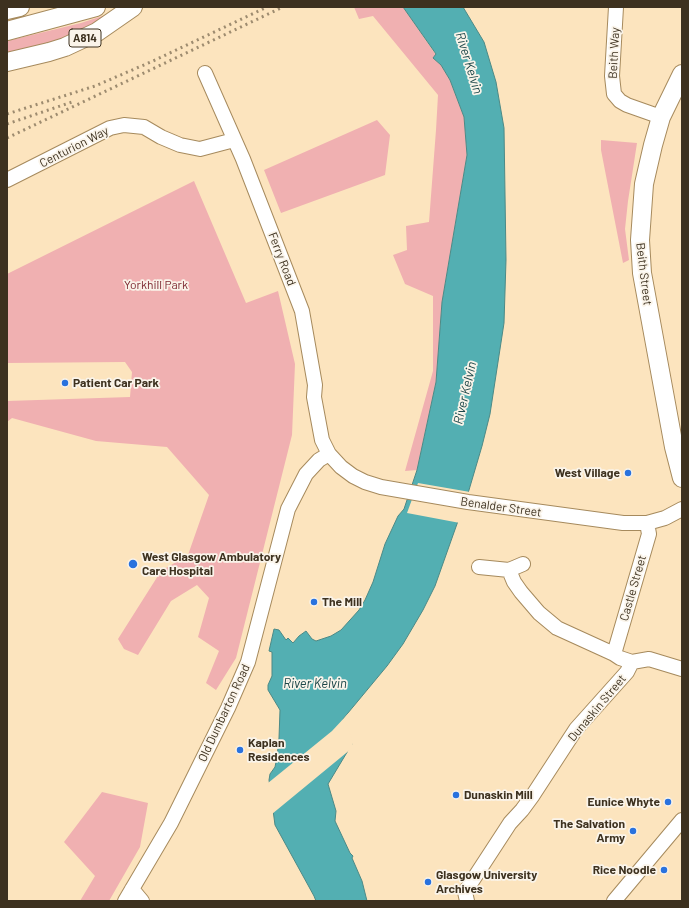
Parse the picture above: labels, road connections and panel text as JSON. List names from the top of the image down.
{
  "streets": {
    "main road": ["A814", "Beith Street"],
    "street": [
      "Beith Way",
      "Centurion Way",
      "Ferry Road",
      "Benalder Street",
      "Castle Street",
      "Dunaskin Street",
      "Old Dumbarton Road"
    ]
  },
  "crossings": [
    ["Beith Way", "Beith Street"],
    ["Centurion Way", "Ferry Road"],
    ["Ferry Road", "Benalder Street"],
    ["Ferry Road", "Old Dumbarton Road"],
    ["Benalder Street", "Castle Street"],
    ["Benalder Street", "Old Dumbarton Road"]
  ],
  "water": ["River Kelvin"],
  "parks": ["Yorkhill Park"],
  "places": [
    "Patient Car Park",
    "West Village",
    "West Glasgow Ambulatory Care Hospital",
    "The Mill",
    "Kaplan Residences",
    "Dunaskin Mill",
    "Eunice Whyte",
    "The Salvation Army",
    "Rice Noodle",
    "Glasgow University Archives"
  ]
}
